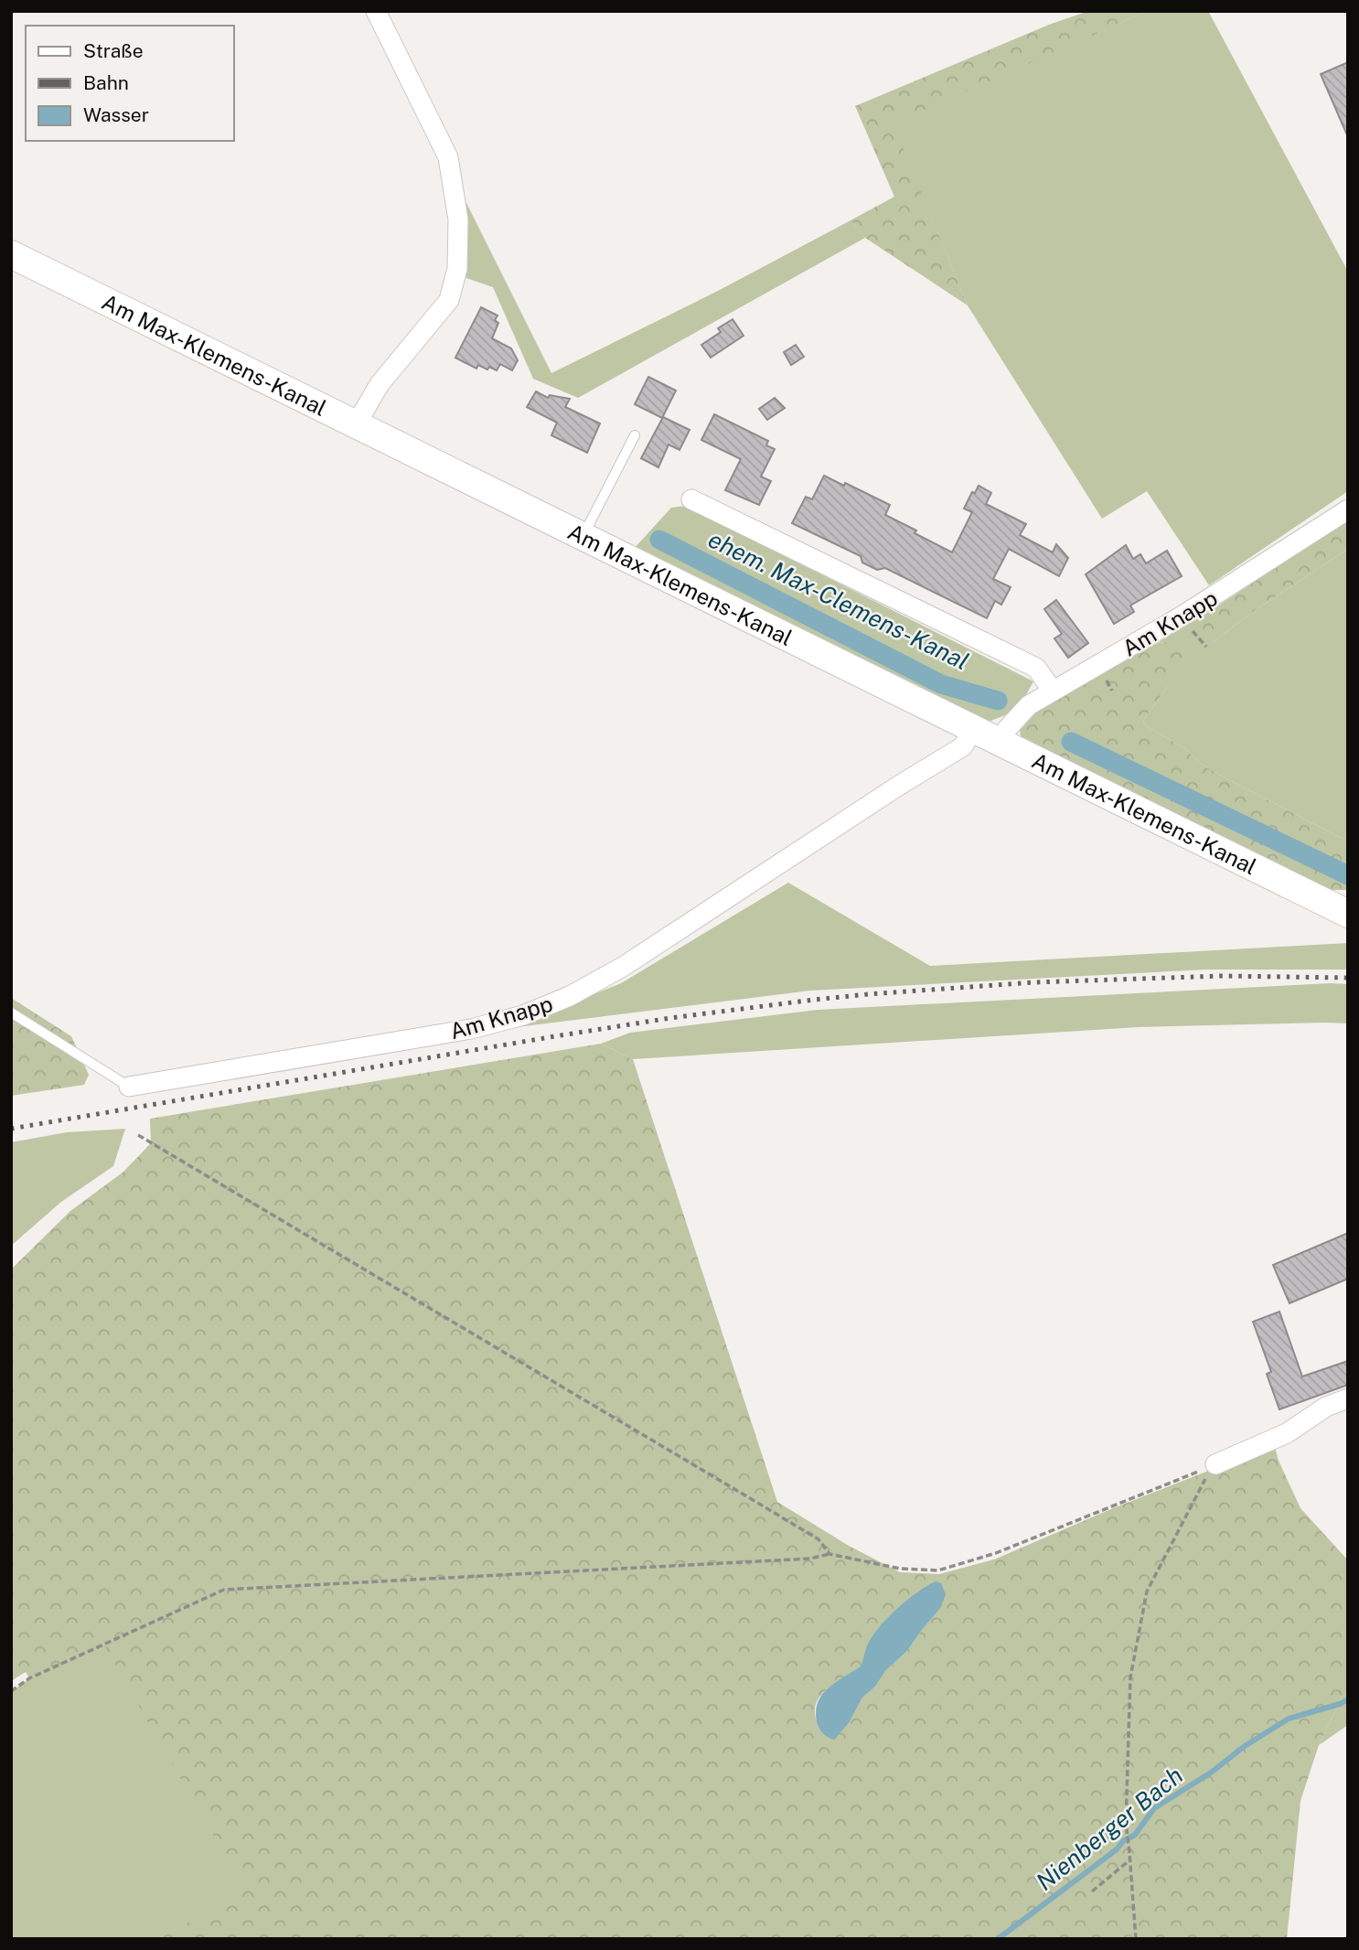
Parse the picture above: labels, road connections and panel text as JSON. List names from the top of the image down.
{
  "streets": {
    "main road": ["Am Max-Klemens-Kanal"],
    "street": ["Am Knapp"]
  },
  "crossings": [
    ["Am Max-Klemens-Kanal", "Am Knapp"]
  ],
  "water": ["ehem. Max-Clemens-Kanal", "Nienberger Bach"],
  "legend": ["Straße", "Bahn", "Wasser"]
}
